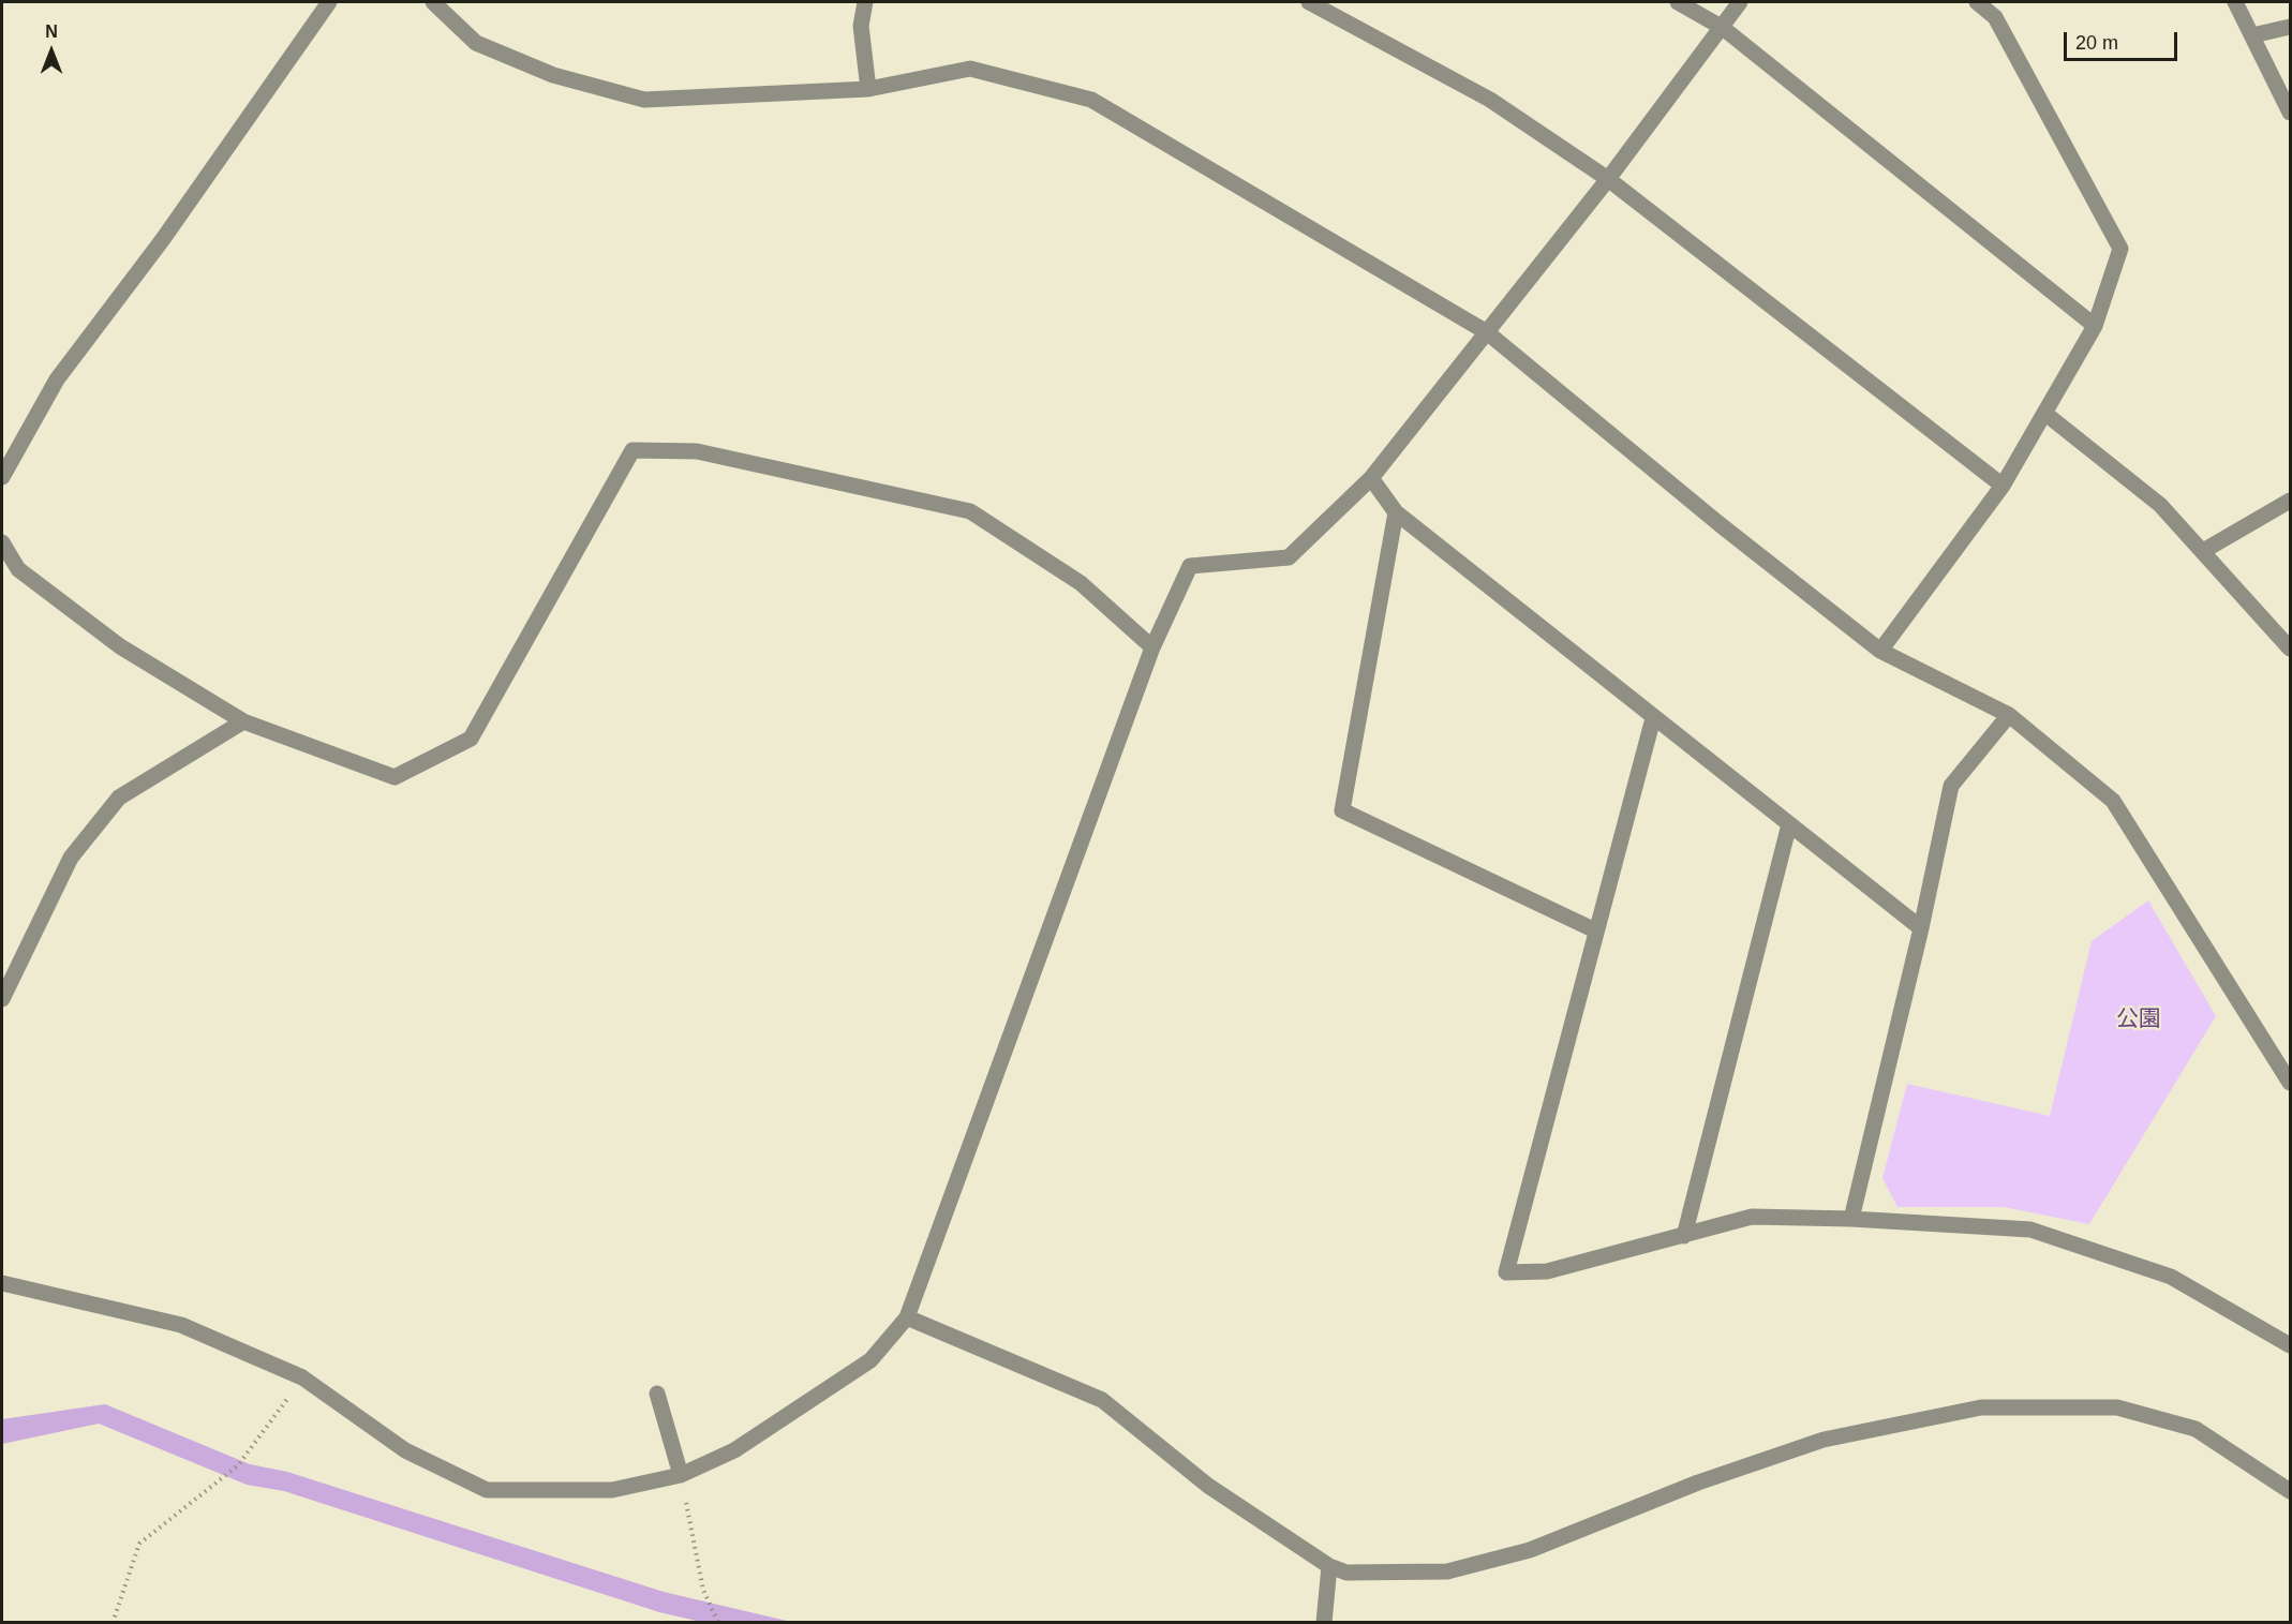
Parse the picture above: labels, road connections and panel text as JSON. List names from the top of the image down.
{
  "parks": ["公園"],
  "scale_bar": "20 m",
  "north": "top"
}
